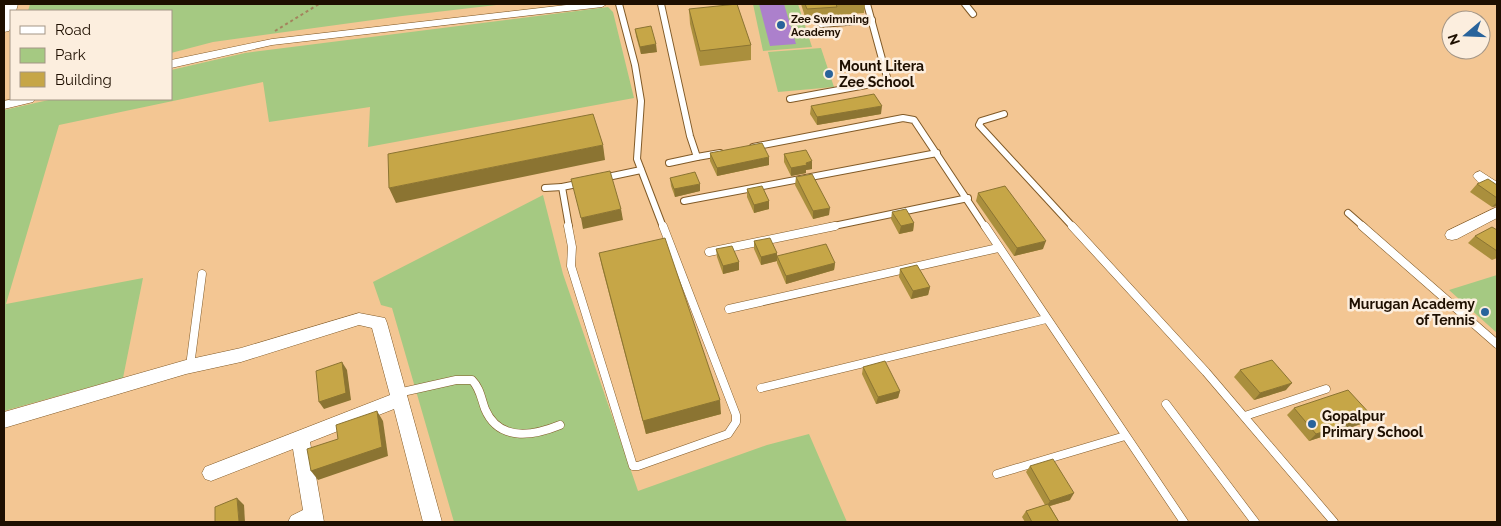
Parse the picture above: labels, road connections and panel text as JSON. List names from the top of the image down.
{
  "places": [
    "Zee Swimming Academy",
    "Mount Litera Zee School",
    "Murugan Academy of Tennis",
    "Gopalpur Primary School"
  ],
  "legend": ["Road", "Park", "Building"],
  "north": "left"
}
